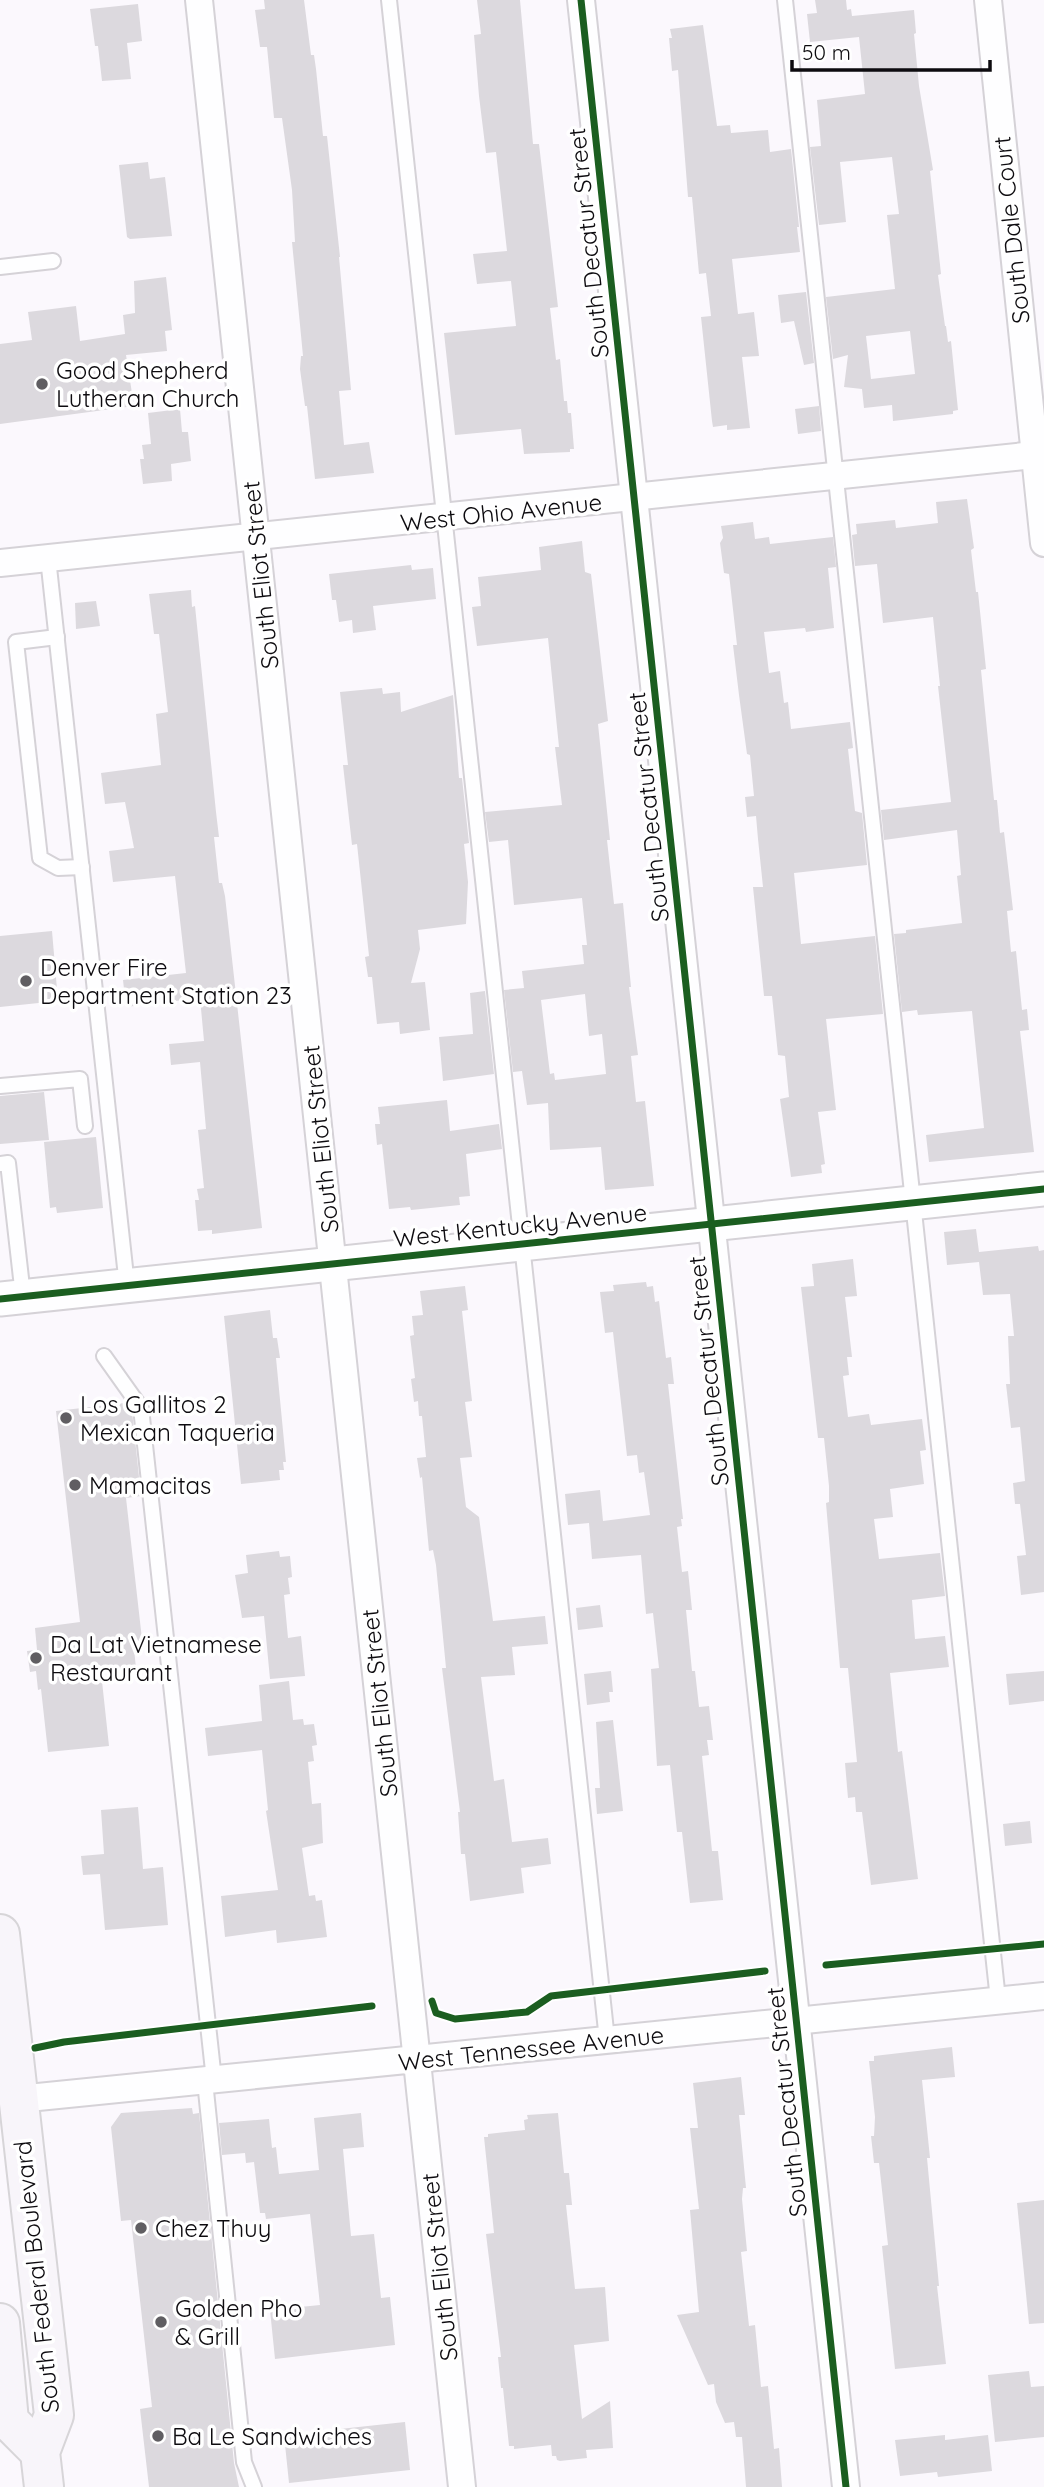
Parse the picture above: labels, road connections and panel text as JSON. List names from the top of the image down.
{
  "streets": {
    "main road": ["South Federal Boulevard"],
    "street": [
      "South Dale Court",
      "South Decatur Street",
      "West Ohio Avenue",
      "South Eliot Street",
      "West Kentucky Avenue",
      "West Tennessee Avenue"
    ]
  },
  "crossings": [
    ["South Dale Court", "West Ohio Avenue"],
    ["South Decatur Street", "West Ohio Avenue"],
    ["South Decatur Street", "West Kentucky Avenue"],
    ["South Decatur Street", "West Tennessee Avenue"],
    ["West Ohio Avenue", "South Eliot Street"],
    ["South Eliot Street", "West Kentucky Avenue"],
    ["South Eliot Street", "West Tennessee Avenue"],
    ["West Tennessee Avenue", "South Federal Boulevard"]
  ],
  "places": [
    "Good Shepherd Lutheran Church",
    "Denver Fire Department Station 23",
    "Los Gallitos 2 Mexican Taqueria",
    "Mamacitas",
    "Da Lat Vietnamese Restaurant",
    "Chez Thuy",
    "Golden Pho & Grill",
    "Ba Le Sandwiches"
  ],
  "scale_bar": "50 m"
}
